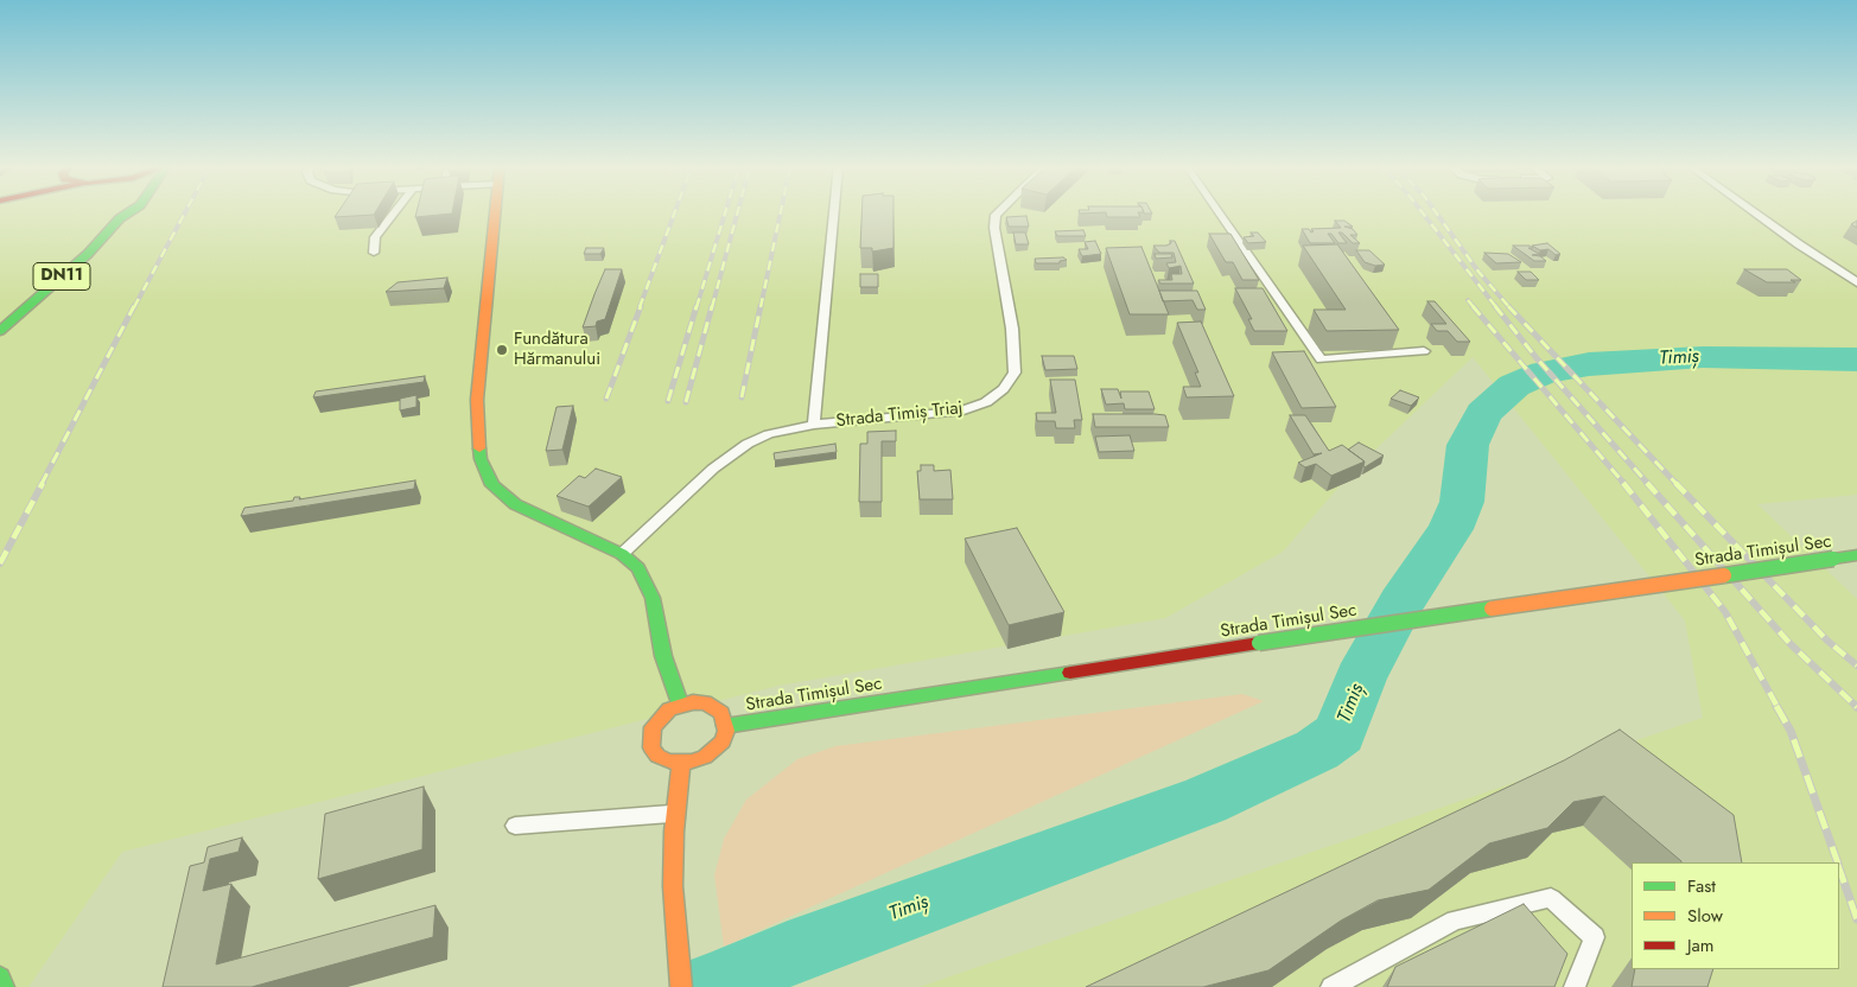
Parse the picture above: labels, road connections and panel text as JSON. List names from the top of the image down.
{
  "streets": {
    "main road": ["DN11", "Strada Timișul Sec"],
    "lane": ["Strada Timiș Triaj"]
  },
  "water": ["Timiș"],
  "places": ["Fundătura Hărmanului"],
  "legend": ["Fast", "Slow", "Jam"]
}
